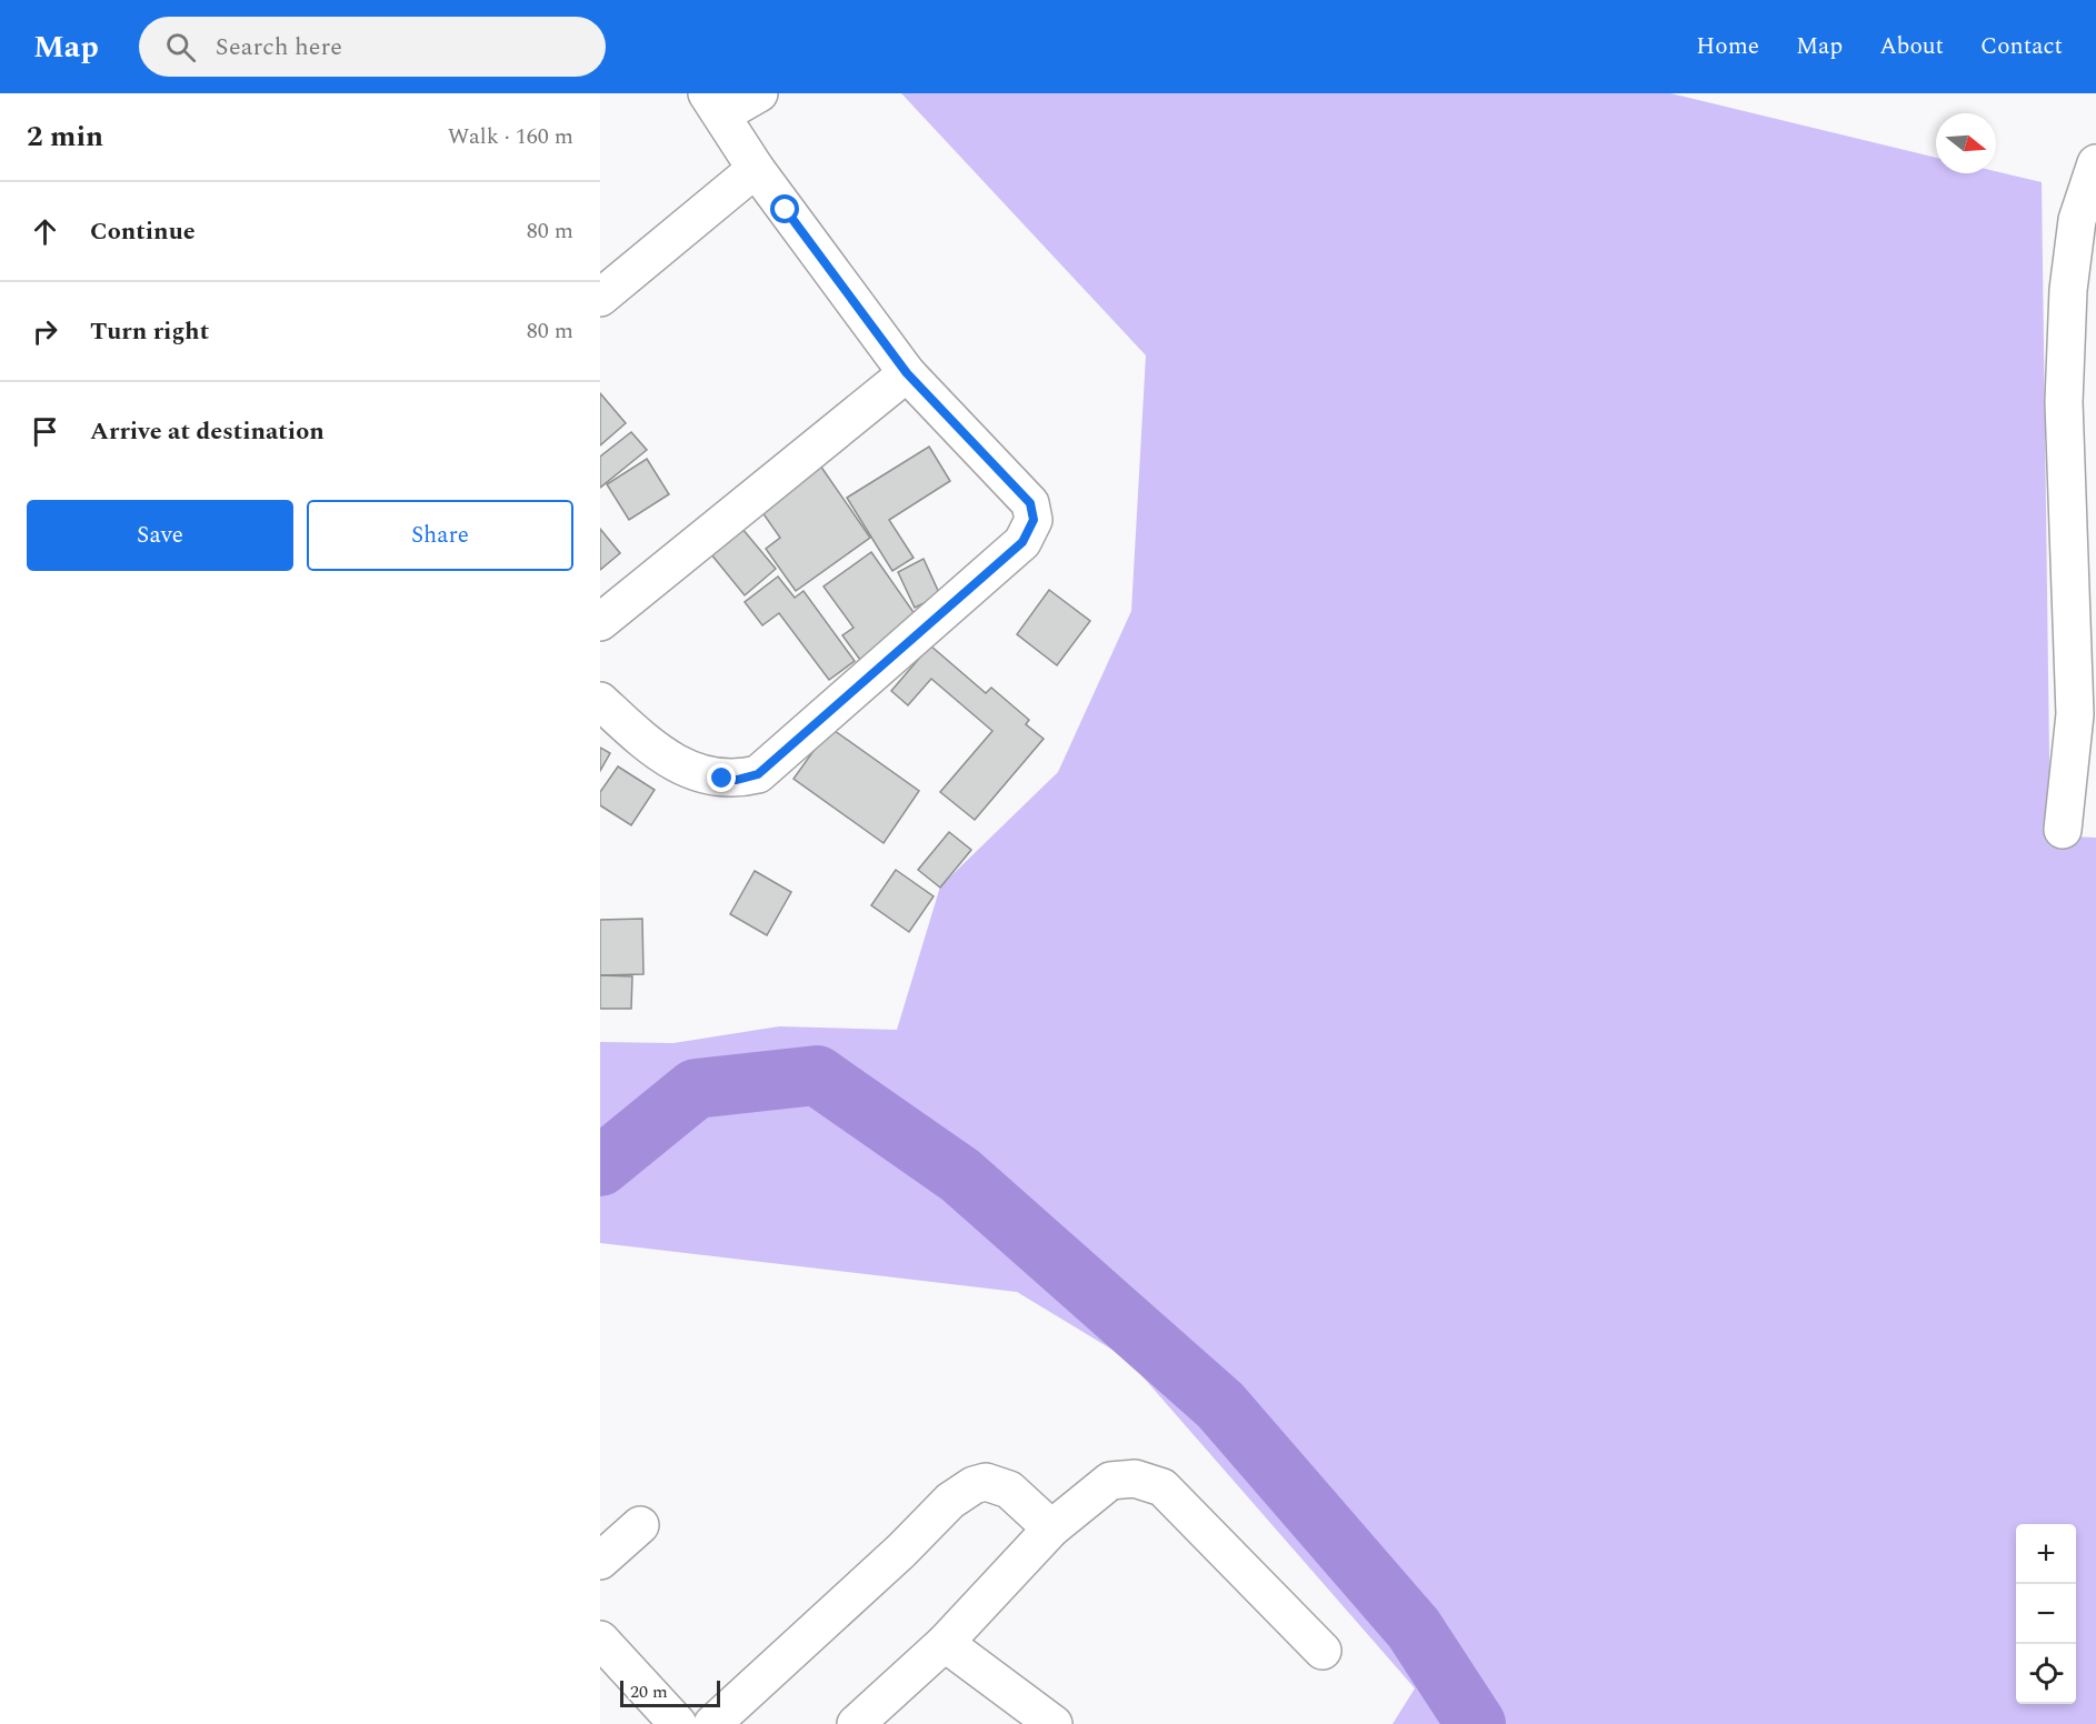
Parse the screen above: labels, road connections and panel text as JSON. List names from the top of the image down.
{
  "scale_bar": "20 m",
  "north": "right",
  "page": {
    "header": "Map",
    "search": "Search here",
    "nav": [
      "Home",
      "Map",
      "About",
      "Contact"
    ],
    "heading": ["2 min", "Walk · 160 m"],
    "list": [
      ["Continue", "80 m"],
      ["Turn right", "80 m"],
      "Arrive at destination"
    ],
    "buttons": ["Save", "Share"],
    "map_buttons": ["+", "−"],
    "scale": "20 m"
  }
}
